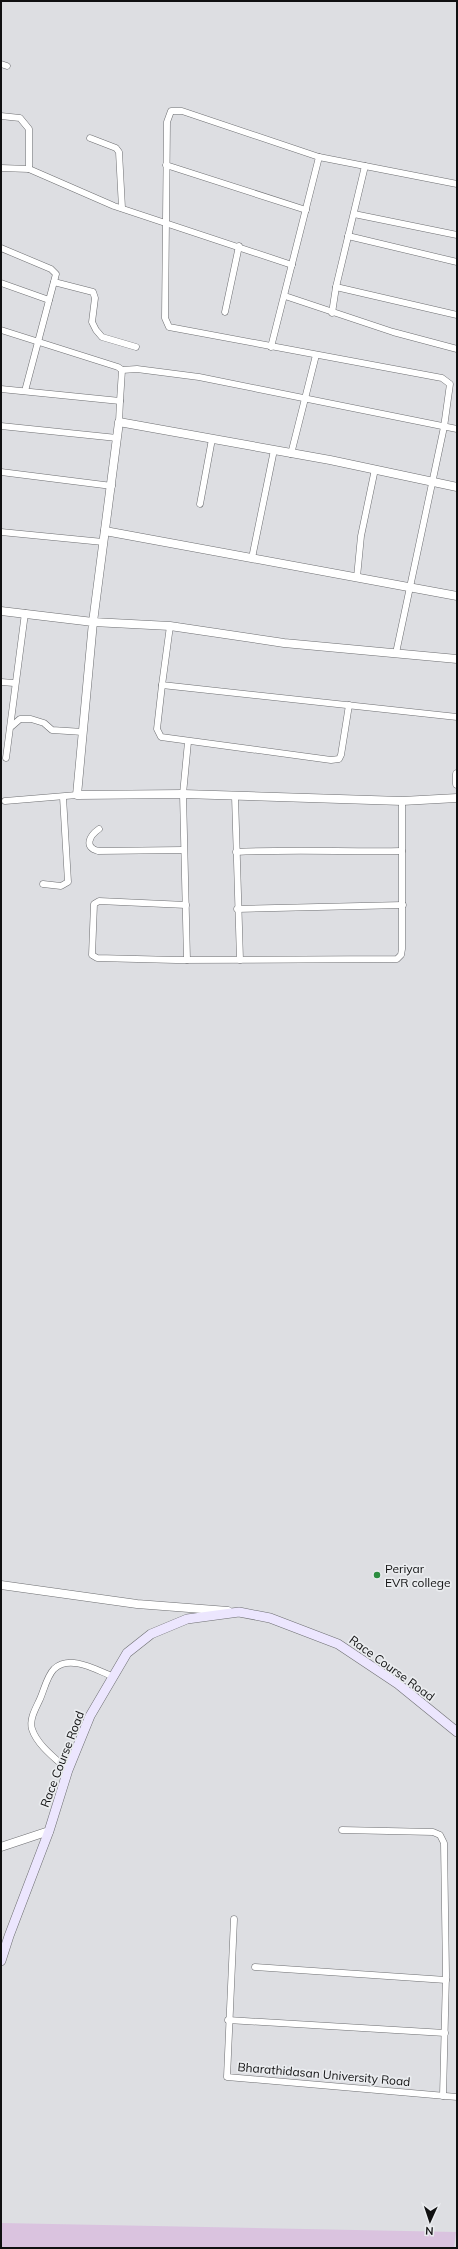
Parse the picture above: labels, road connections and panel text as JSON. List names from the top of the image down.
{
  "streets": {
    "main road": ["Race Course Road"],
    "street": ["Bharathidasan University Road"]
  },
  "places": ["Periyar EVR college"],
  "north": "bottom"
}
